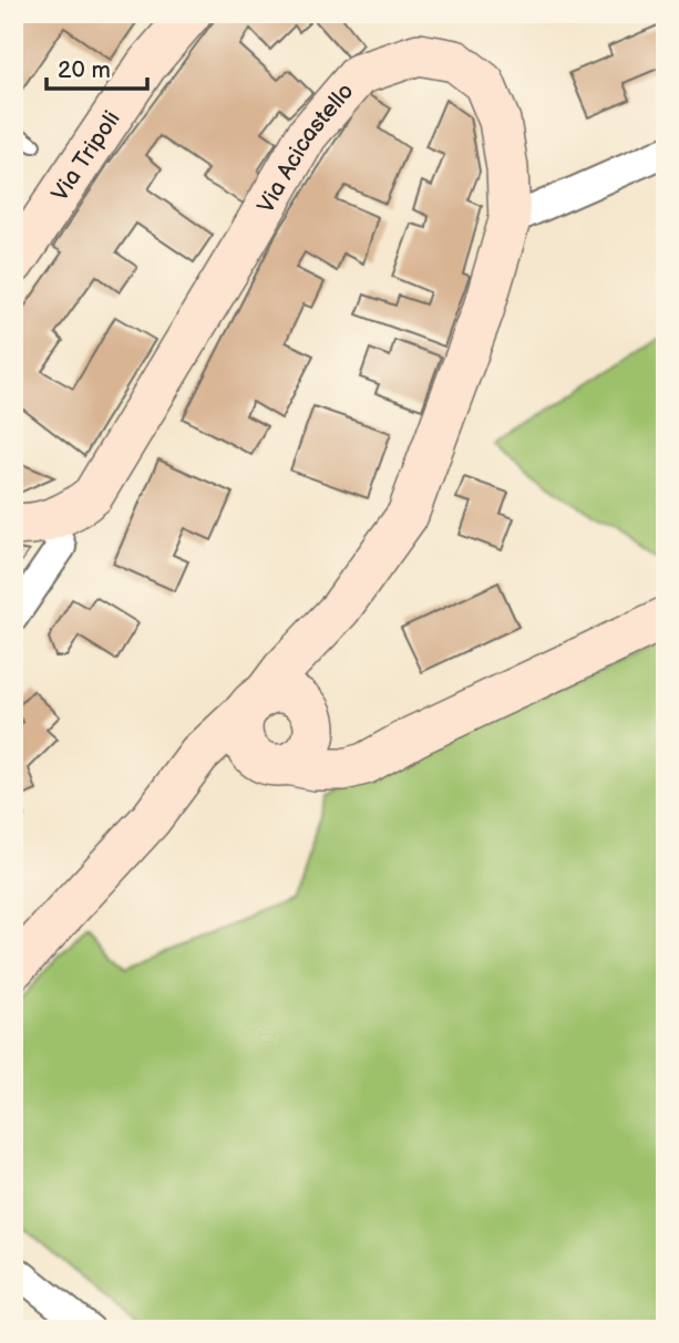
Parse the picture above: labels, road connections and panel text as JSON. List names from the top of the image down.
{
  "streets": {
    "street": ["Via Acicastello", "Via Tripoli"]
  },
  "scale_bar": "20 m"
}
